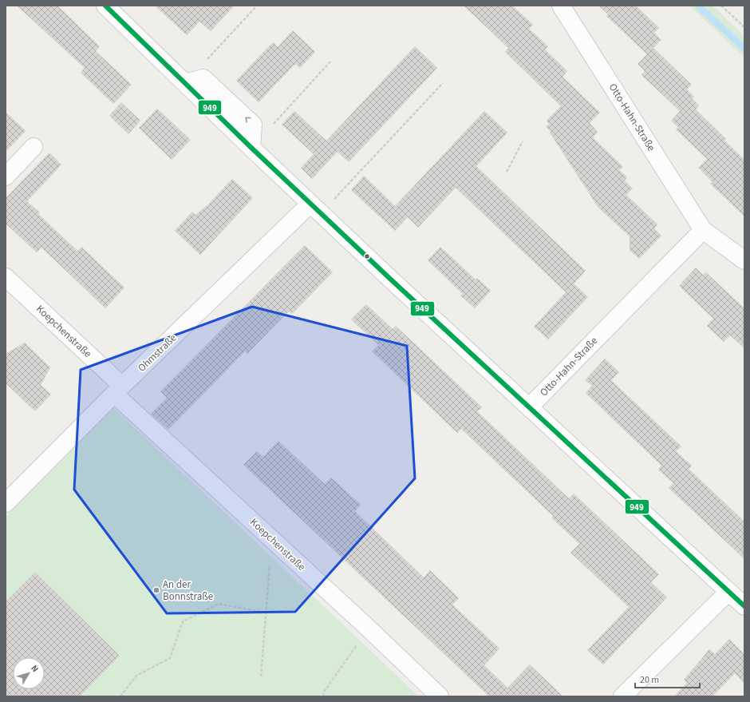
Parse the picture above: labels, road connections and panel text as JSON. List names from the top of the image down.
{
  "streets": {
    "street": ["Otto-Hahn-Straße", "Koepchenstraße", "Ohmstraße"]
  },
  "crossings": [
    ["Koepchenstraße", "Ohmstraße"]
  ],
  "places": ["An der Bonnstraße"],
  "lines": ["transit line 949"],
  "scale_bar": "20 m",
  "north": "top right"
}
